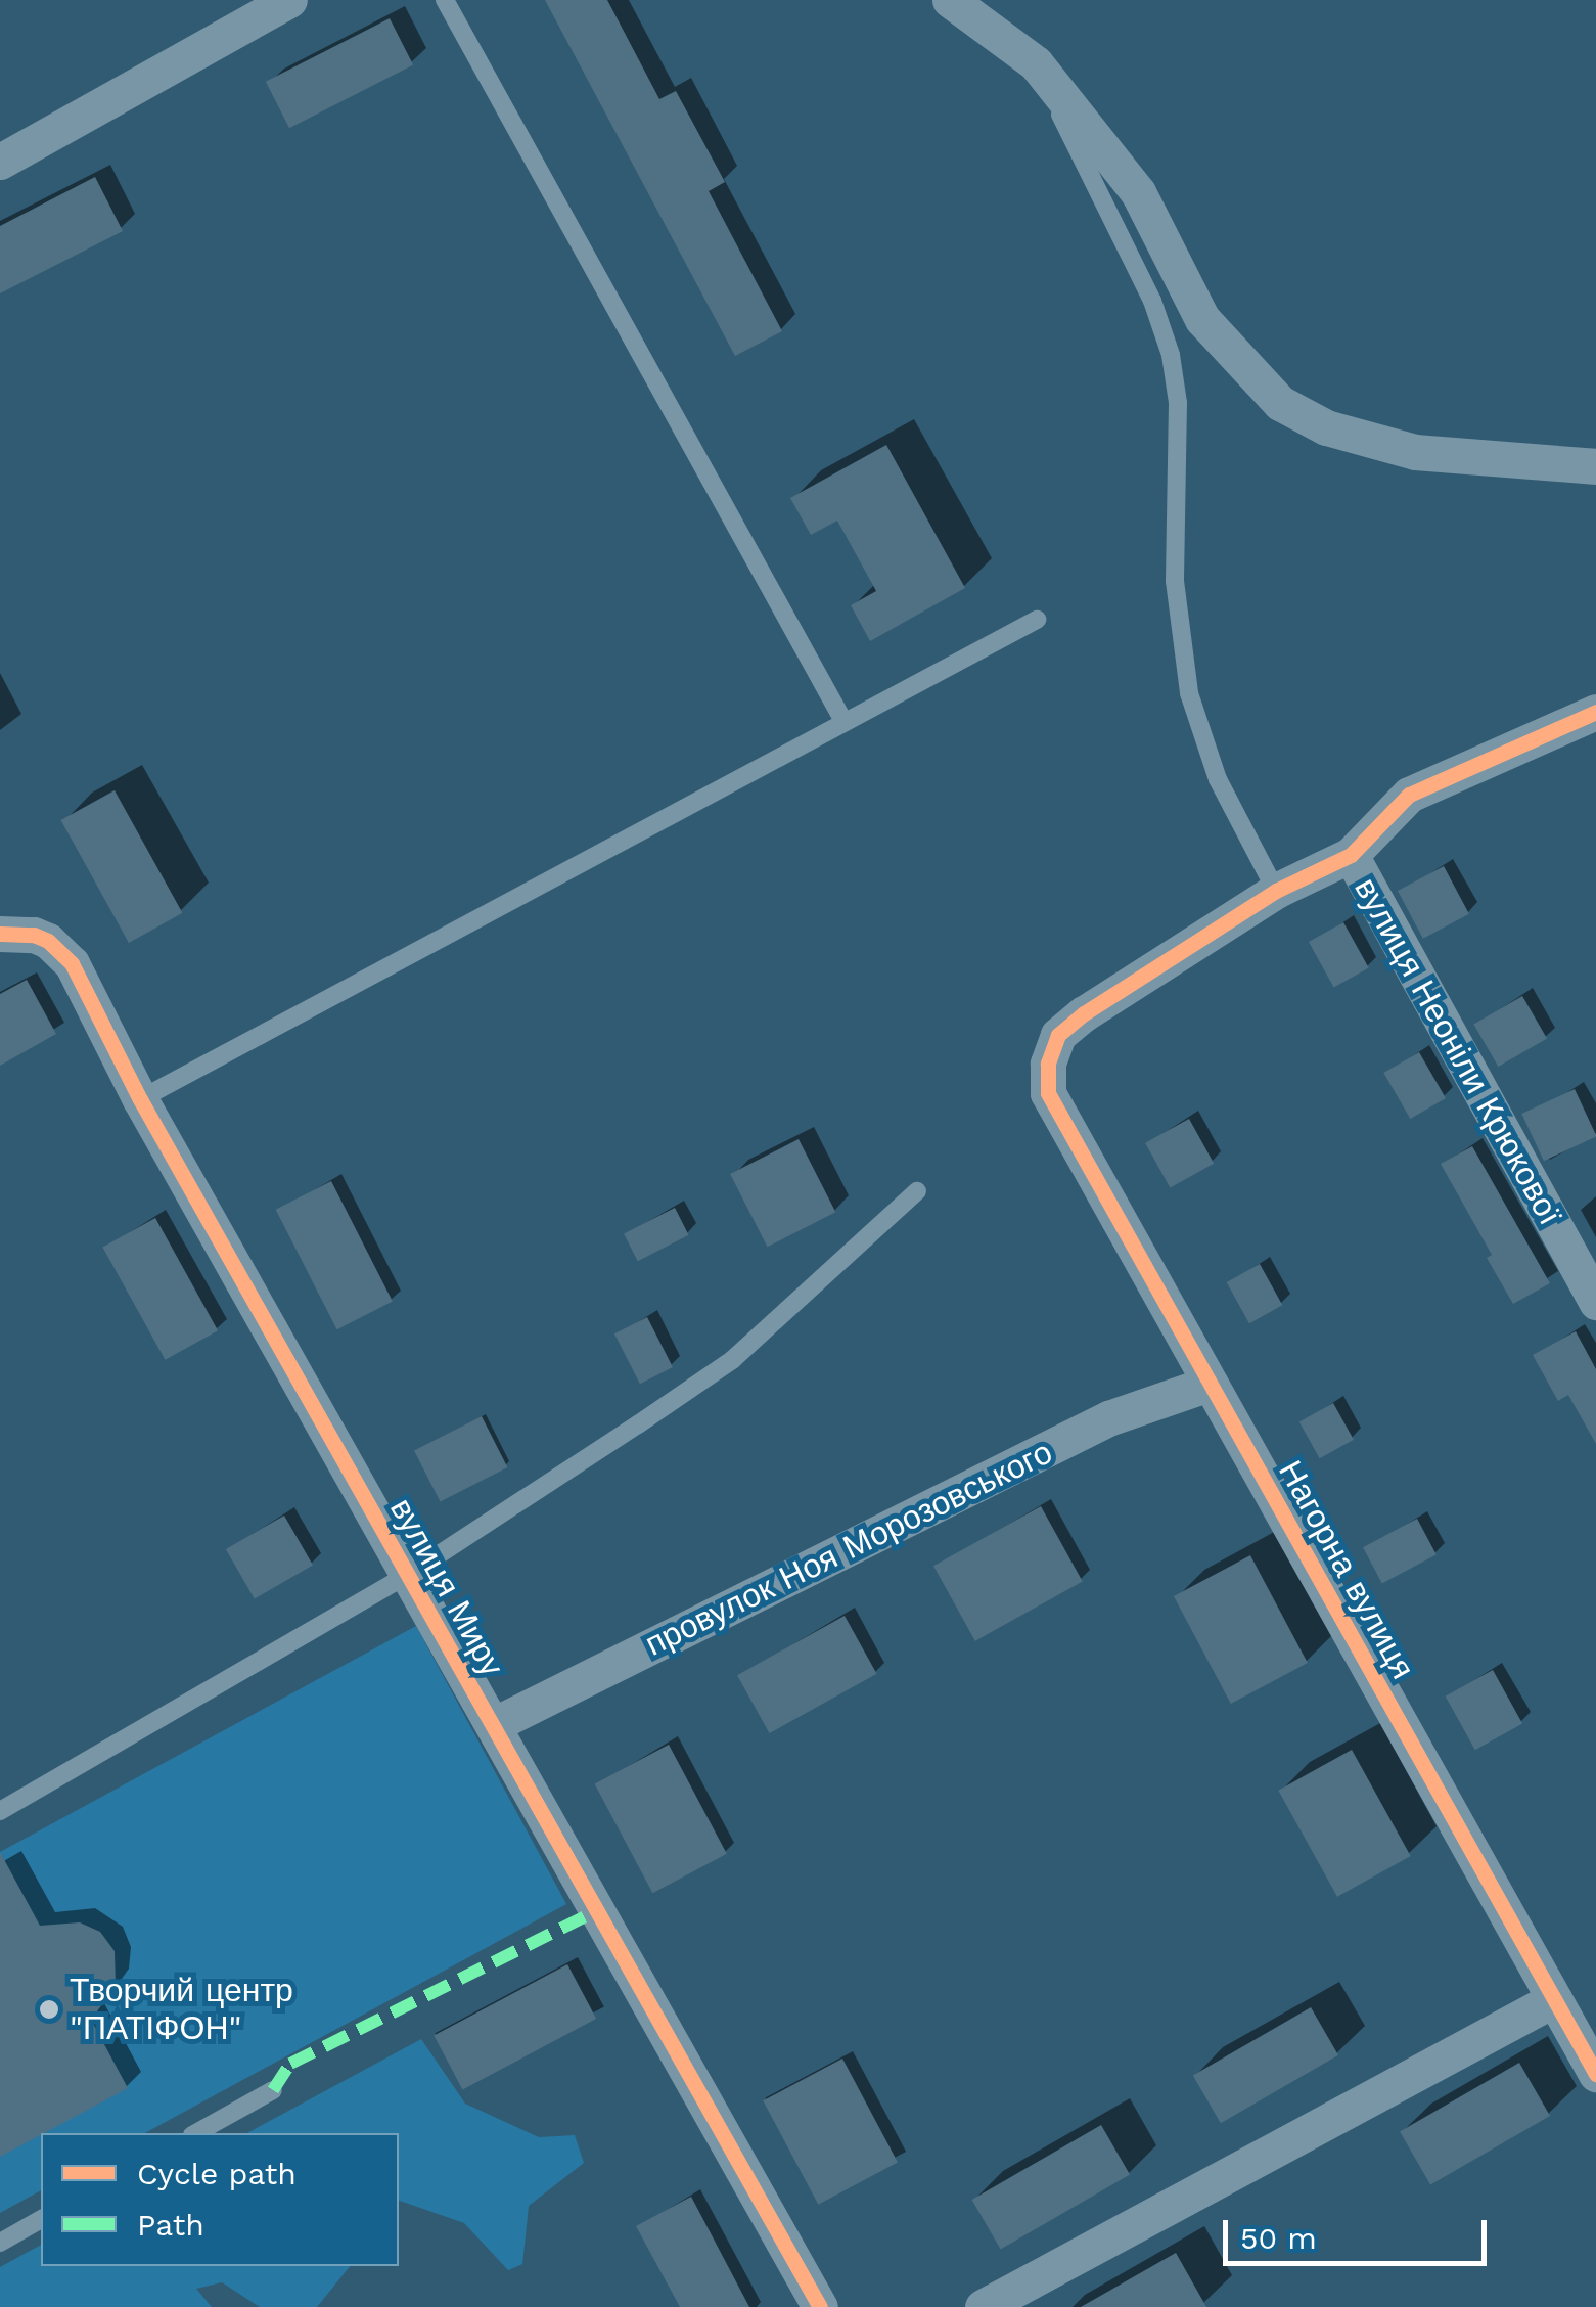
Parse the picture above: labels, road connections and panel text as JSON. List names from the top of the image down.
{
  "streets": {
    "street": [
      "вулиця Неоніли Крюкової",
      "провулок Ноя Морозовського",
      "Нагорна вулиця",
      "вулиця Миру"
    ]
  },
  "crossings": [
    ["провулок Ноя Морозовського", "Нагорна вулиця"],
    ["провулок Ноя Морозовського", "вулиця Миру"]
  ],
  "places": ["Творчий центр \"ПАТІФОН\""],
  "legend": ["Cycle path", "Path"],
  "scale_bar": "50 m"
}
